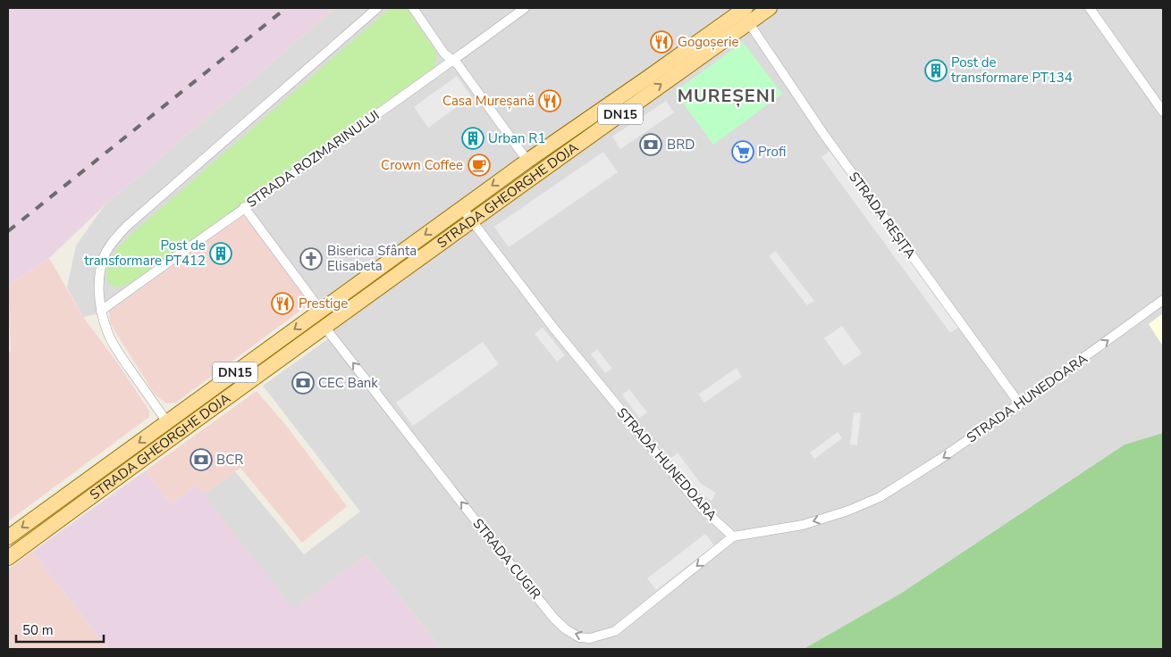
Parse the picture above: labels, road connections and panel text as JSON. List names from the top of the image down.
{
  "streets": {
    "main road": ["DN15", "STRADA GHEORGHE DOJA"],
    "street": [
      "STRADA ROZMARINULUI",
      "STRADA REȘIȚA",
      "STRADA HUNEDOARA",
      "STRADA CUGIR"
    ]
  },
  "crossings": [
    ["STRADA GHEORGHE DOJA", "STRADA REȘIȚA"],
    ["STRADA GHEORGHE DOJA", "STRADA HUNEDOARA"],
    ["STRADA GHEORGHE DOJA", "STRADA CUGIR"],
    ["STRADA REȘIȚA", "STRADA HUNEDOARA"],
    ["STRADA HUNEDOARA", "STRADA CUGIR"]
  ],
  "districts": ["MUREȘENI"],
  "places": {
    "restaurant": ["Gogoșerie", "Casa Mureșană", "Prestige"],
    "building": ["Post de transformare PT134", "Urban R1", "Post de transformare PT412"],
    "bank": ["BRD", "CEC Bank", "BCR"],
    "supermarket": ["Profi"],
    "cafe": ["Crown Coffee"],
    "church": ["Biserica Sfânta Elisabeta"]
  },
  "scale_bar": "50 m"
}
